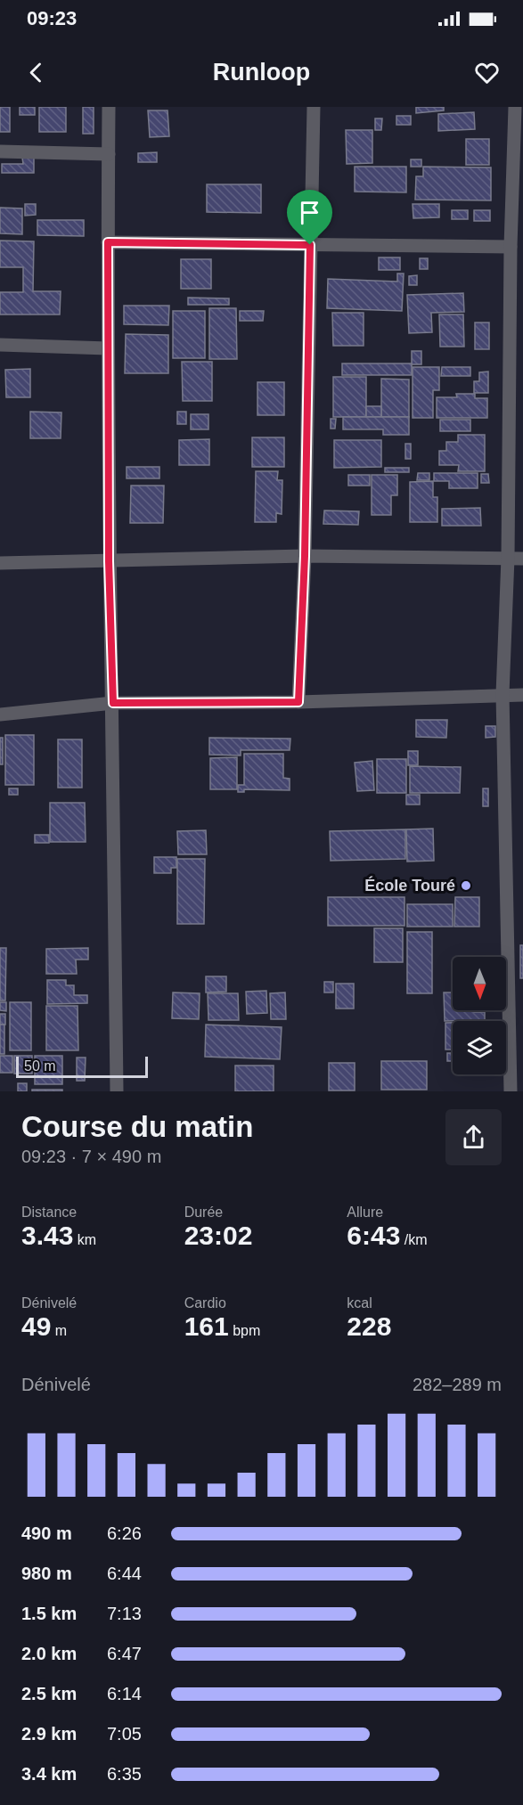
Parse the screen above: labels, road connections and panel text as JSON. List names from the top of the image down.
{
  "places": ["École Touré"],
  "scale_bar": "50 m",
  "north": "bottom",
  "page": {
    "status": "09:23",
    "header": "Runloop",
    "scale": "50 m",
    "heading": ["Course du matin", "09:23 · 7 × 490 m"],
    "stats": [
      ["Distance", "3.43 km"],
      ["Durée", "23:02"],
      ["Allure", "6:43 /km"],
      ["Dénivelé", "49 m"],
      ["Cardio", "161 bpm"],
      ["kcal", "228"]
    ],
    "chart": ["Dénivelé", "282–289 m"],
    "list": [
      {
        "name": "490 m",
        "note": "6:26"
      },
      {
        "name": "980 m",
        "note": "6:44"
      },
      {
        "name": "1.5 km",
        "note": "7:13"
      },
      {
        "name": "2.0 km",
        "note": "6:47"
      },
      {
        "name": "2.5 km",
        "note": "6:14"
      },
      {
        "name": "2.9 km",
        "note": "7:05"
      },
      {
        "name": "3.4 km",
        "note": "6:35"
      }
    ]
  }
}
